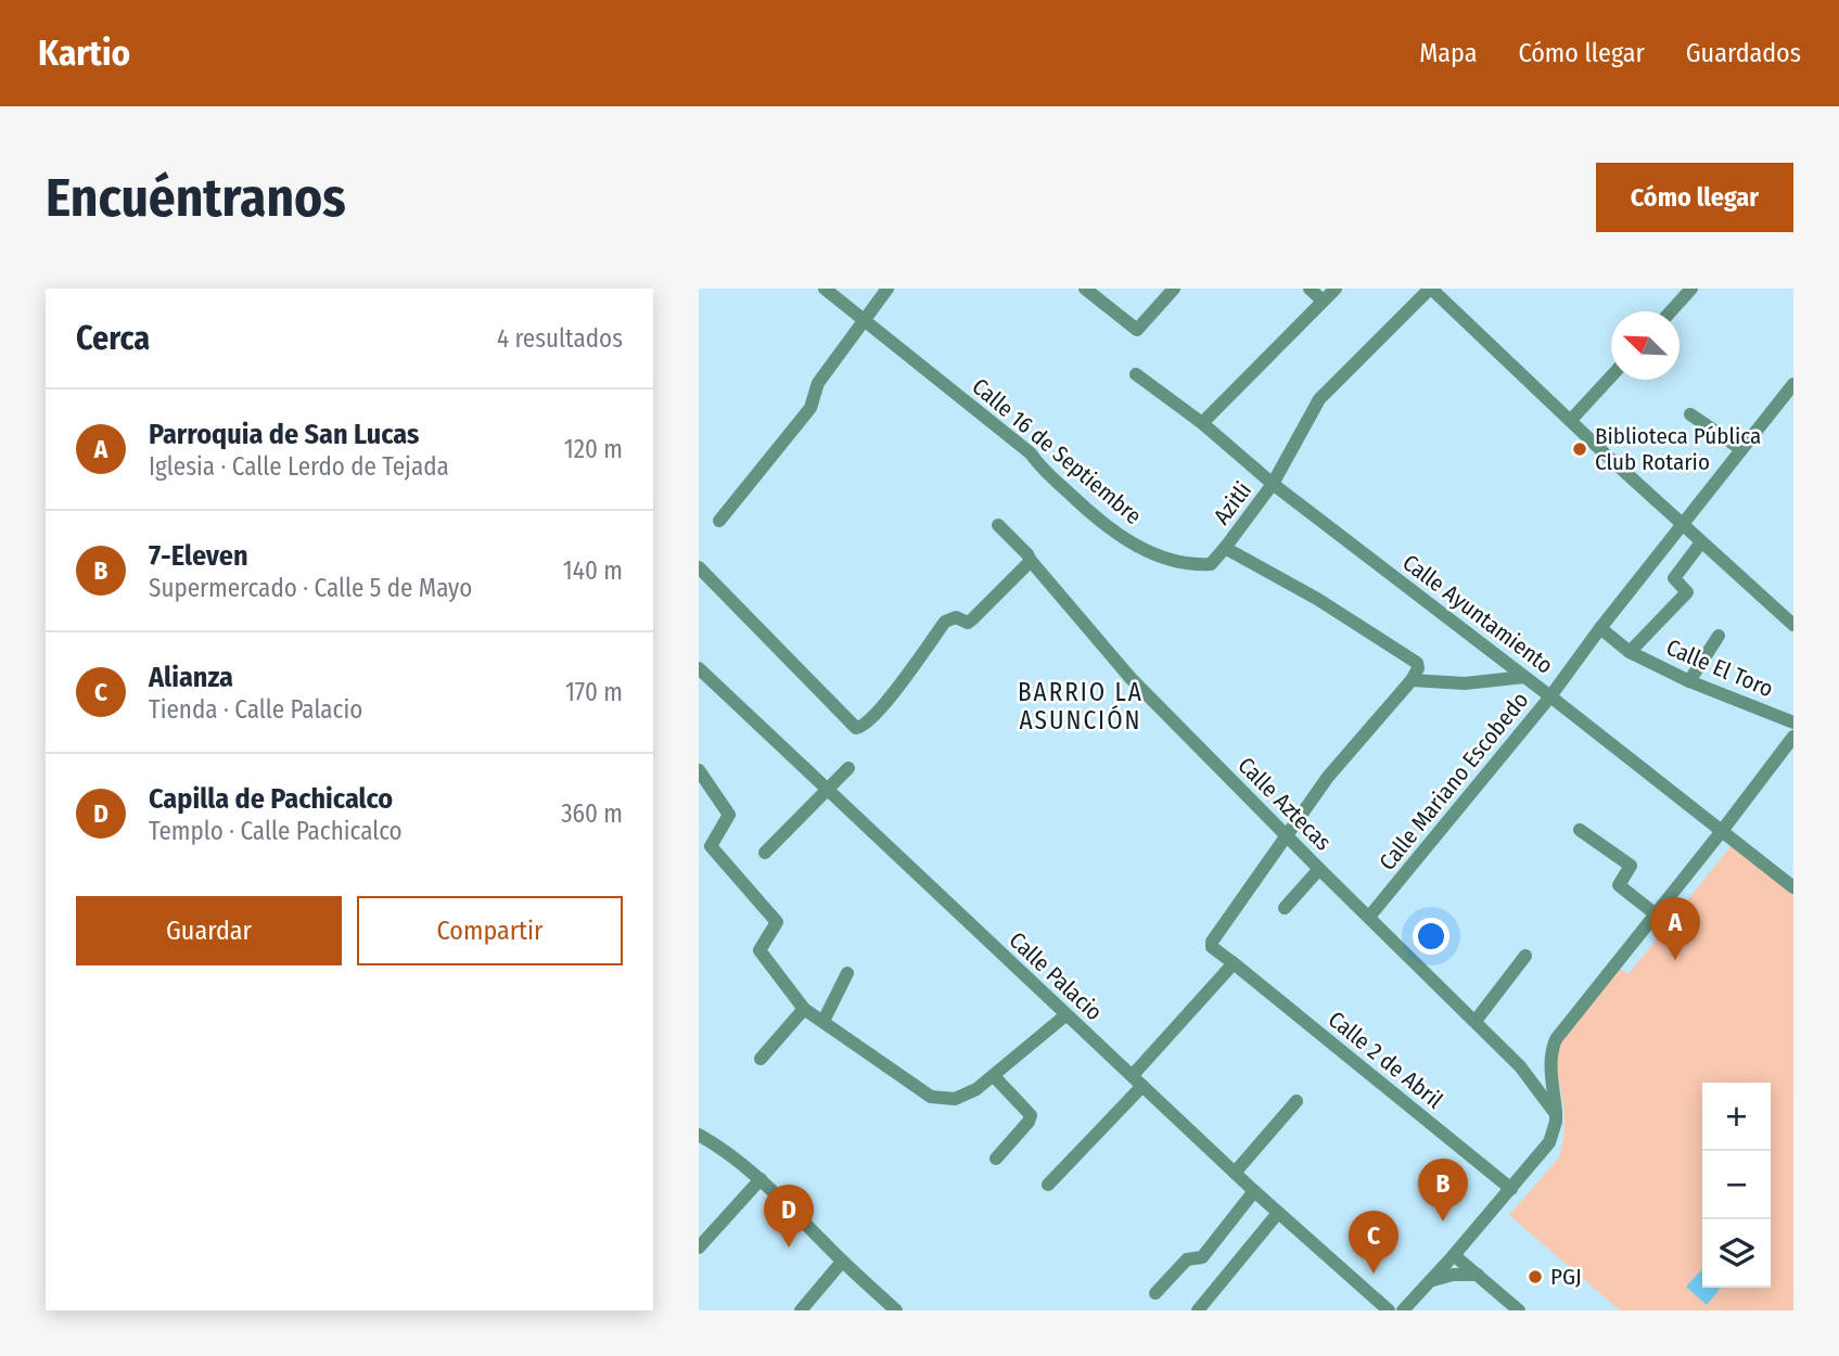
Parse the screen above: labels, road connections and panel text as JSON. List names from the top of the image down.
{
  "streets": {
    "street": [
      "Calle 16 de Septiembre",
      "Azitli",
      "Calle Ayuntamiento",
      "Calle El Toro",
      "Calle Mariano Escobedo",
      "Calle Aztecas",
      "Calle Palacio",
      "Calle 2 de Abril"
    ]
  },
  "crossings": [
    ["Calle 16 de Septiembre", "Azitli"],
    ["Azitli", "Calle Ayuntamiento"],
    ["Calle Ayuntamiento", "Calle Mariano Escobedo"],
    ["Calle El Toro", "Calle Mariano Escobedo"],
    ["Calle Mariano Escobedo", "Calle Aztecas"]
  ],
  "districts": ["BARRIO LA ASUNCIÓN"],
  "places": ["Biblioteca Pública Club Rotario", "PGJ"],
  "north": "top left",
  "page": {
    "header": "Kartio",
    "nav": ["Mapa", "Cómo llegar", "Guardados"],
    "buttons": [
      "Cómo llegar",
      ["Guardar", "Compartir"]
    ],
    "title": "Encuéntranos",
    "heading": ["Cerca", "4 resultados"],
    "list": [
      {
        "mark": "A",
        "name": "Parroquia de San Lucas",
        "note": "Iglesia · Calle Lerdo de Tejada",
        "value": "120 m"
      },
      {
        "mark": "B",
        "name": "7-Eleven",
        "note": "Supermercado · Calle 5 de Mayo",
        "value": "140 m"
      },
      {
        "mark": "C",
        "name": "Alianza",
        "note": "Tienda · Calle Palacio",
        "value": "170 m"
      },
      {
        "mark": "D",
        "name": "Capilla de Pachicalco",
        "note": "Templo · Calle Pachicalco",
        "value": "360 m"
      }
    ],
    "pins": [
      "A",
      "B",
      "D",
      "C"
    ],
    "map_buttons": ["+", "−"]
  }
}
